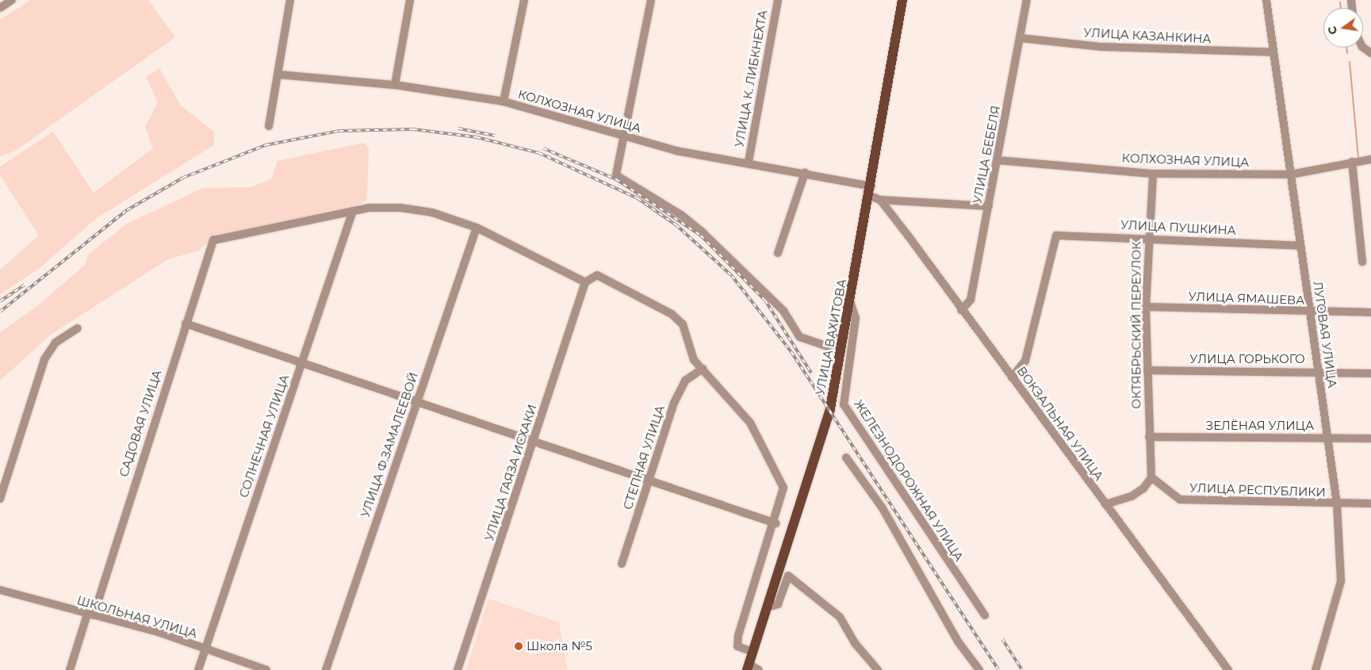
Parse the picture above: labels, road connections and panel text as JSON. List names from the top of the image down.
{
  "streets": {
    "main road": ["УЛИЦА ВАХИТОВА"],
    "street": [
      "УЛИЦА КАЗАНКИНА",
      "УЛИЦА К. ЛИБКНЕХТА",
      "КОЛХОЗНАЯ УЛИЦА",
      "УЛИЦА БЕБЕЛЯ",
      "УЛИЦА ПУШКИНА",
      "УЛИЦА ЯМАШЕВА",
      "ОКТЯБРЬСКИЙ ПЕРЕУЛОК",
      "ЛУГОВАЯ УЛИЦА",
      "УЛИЦА ГОРЬКОГО",
      "САДОВАЯ УЛИЦА",
      "ВОКЗАЛЬНАЯ УЛИЦА",
      "ЗЕЛЁНАЯ УЛИЦА",
      "СОЛНЕЧНАЯ УЛИЦА",
      "УЛИЦА Ф.ЗАМАЛЕЕВОЙ",
      "СТЕПНАЯ УЛИЦА",
      "УЛИЦА ГАЯЗА ИСХАКИ",
      "ЖЕЛЕЗНОДОРОЖНАЯ УЛИЦА",
      "УЛИЦА РЕСПУБЛИКИ",
      "ШКОЛЬНАЯ УЛИЦА"
    ]
  },
  "crossings": [
    ["УЛИЦА КАЗАНКИНА", "УЛИЦА БЕБЕЛЯ"],
    ["УЛИЦА КАЗАНКИНА", "ЛУГОВАЯ УЛИЦА"],
    ["УЛИЦА К. ЛИБКНЕХТА", "КОЛХОЗНАЯ УЛИЦА"],
    ["КОЛХОЗНАЯ УЛИЦА", "УЛИЦА БЕБЕЛЯ"],
    ["КОЛХОЗНАЯ УЛИЦА", "ОКТЯБРЬСКИЙ ПЕРЕУЛОК"],
    ["КОЛХОЗНАЯ УЛИЦА", "ЛУГОВАЯ УЛИЦА"],
    ["КОЛХОЗНАЯ УЛИЦА", "УЛИЦА ВАХИТОВА"],
    ["УЛИЦА БЕБЕЛЯ", "ВОКЗАЛЬНАЯ УЛИЦА"],
    ["УЛИЦА ПУШКИНА", "ОКТЯБРЬСКИЙ ПЕРЕУЛОК"],
    ["УЛИЦА ПУШКИНА", "ЛУГОВАЯ УЛИЦА"],
    ["УЛИЦА ПУШКИНА", "ВОКЗАЛЬНАЯ УЛИЦА"],
    ["УЛИЦА ЯМАШЕВА", "ОКТЯБРЬСКИЙ ПЕРЕУЛОК"],
    ["УЛИЦА ЯМАШЕВА", "ЛУГОВАЯ УЛИЦА"],
    ["ОКТЯБРЬСКИЙ ПЕРЕУЛОК", "УЛИЦА ГОРЬКОГО"],
    ["ОКТЯБРЬСКИЙ ПЕРЕУЛОК", "ЗЕЛЁНАЯ УЛИЦА"],
    ["ОКТЯБРЬСКИЙ ПЕРЕУЛОК", "УЛИЦА РЕСПУБЛИКИ"],
    ["ЛУГОВАЯ УЛИЦА", "УЛИЦА ГОРЬКОГО"],
    ["ЛУГОВАЯ УЛИЦА", "ЗЕЛЁНАЯ УЛИЦА"],
    ["ЛУГОВАЯ УЛИЦА", "УЛИЦА РЕСПУБЛИКИ"],
    ["УЛИЦА ВАХИТОВА", "ЖЕЛЕЗНОДОРОЖНАЯ УЛИЦА"],
    ["САДОВАЯ УЛИЦА", "СОЛНЕЧНАЯ УЛИЦА"],
    ["САДОВАЯ УЛИЦА", "ШКОЛЬНАЯ УЛИЦА"],
    ["СОЛНЕЧНАЯ УЛИЦА", "ШКОЛЬНАЯ УЛИЦА"]
  ],
  "places": ["Школа №5"],
  "north": "left"
}
